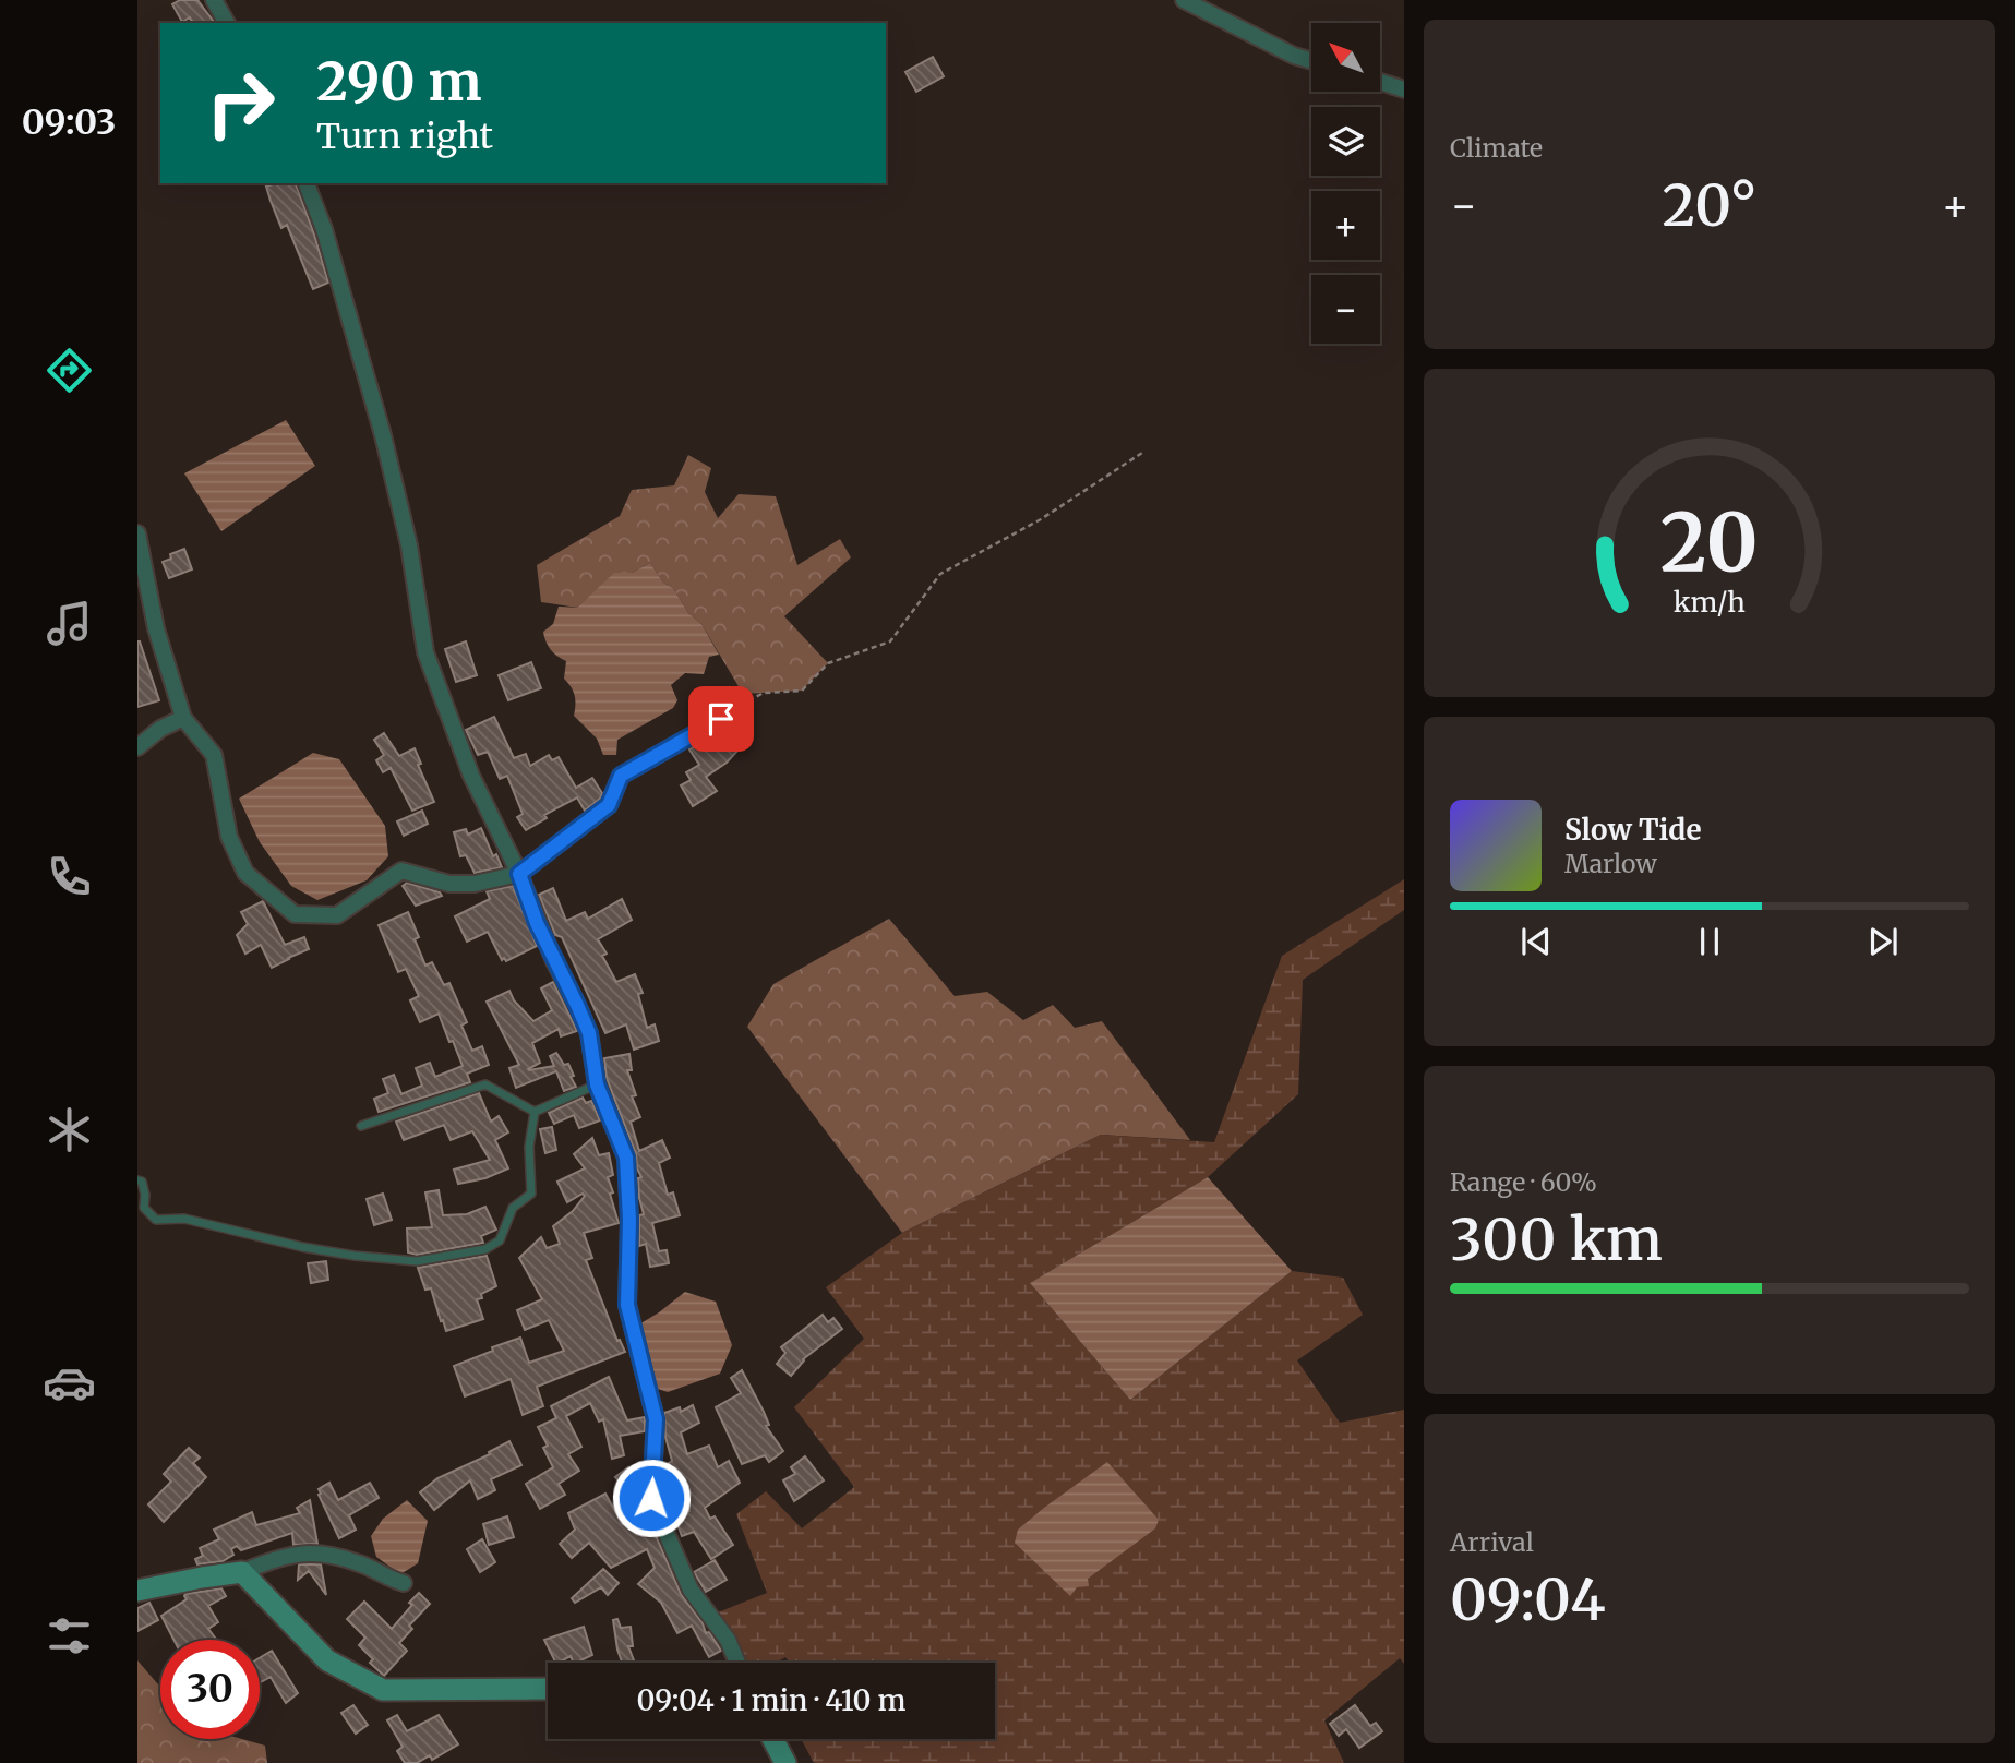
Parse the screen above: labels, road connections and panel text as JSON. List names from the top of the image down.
{
  "north": "top left",
  "page": {
    "tabs": "09:03",
    "tile": [
      "Climate",
      ["Range · 60%", "300 km"],
      ["Arrival", "09:04"]
    ],
    "map_buttons": ["+", "−"],
    "turn": ["290 m", "Turn right"],
    "heat": ["−", "20°", "+"],
    "song": ["Slow Tide", "Marlow"],
    "limit": "30",
    "trip": "09:04 · 1 min · 410 m",
    "gauge": ["20", "km/h"]
  }
}
